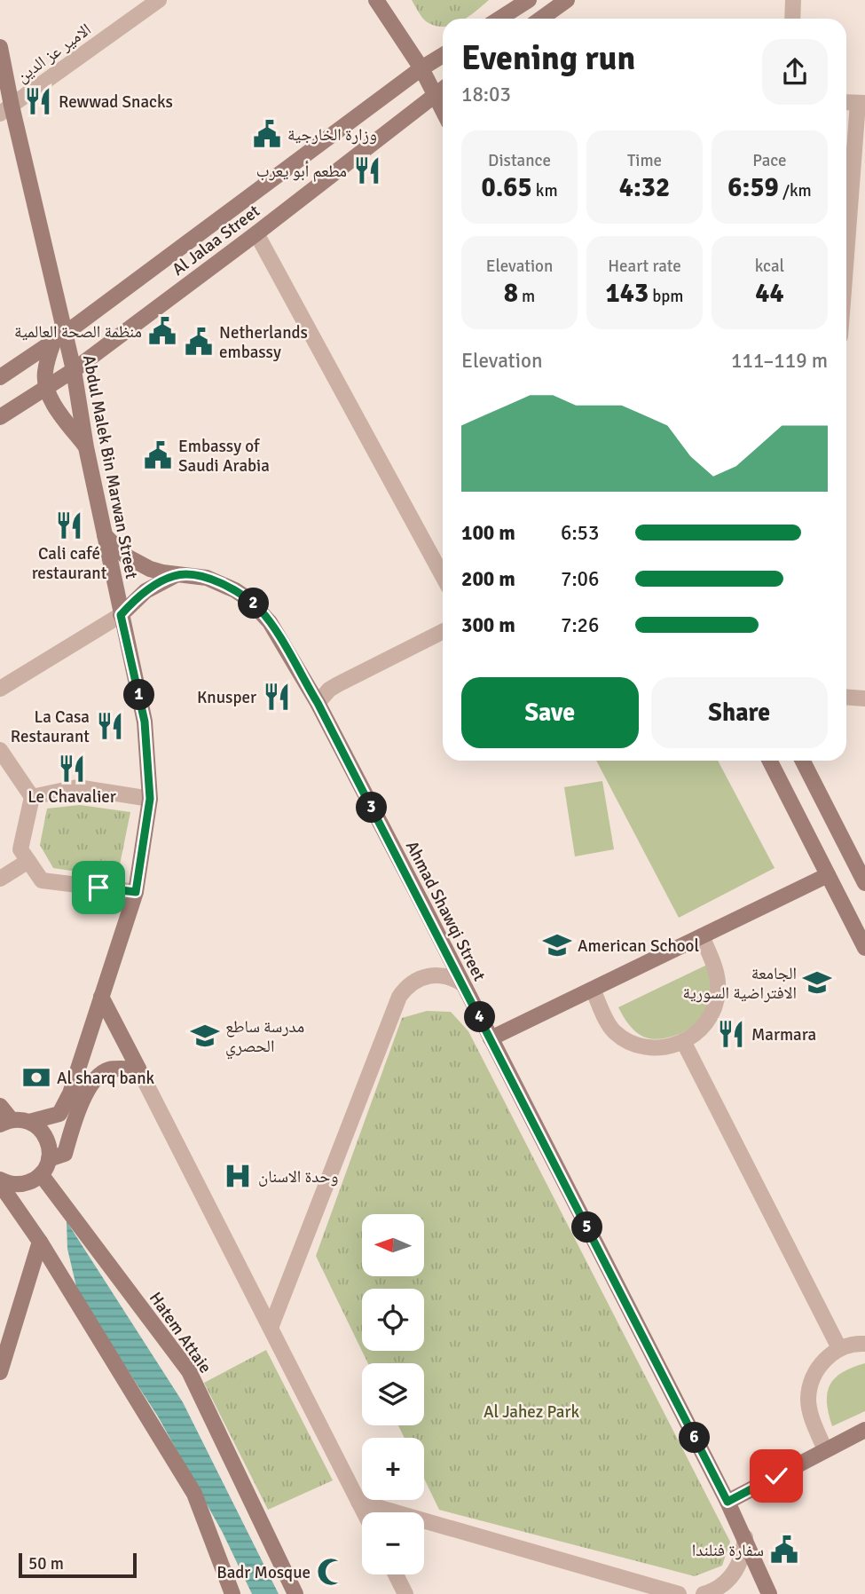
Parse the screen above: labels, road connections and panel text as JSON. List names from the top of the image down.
{
  "streets": {
    "street": [
      "الامير عز الدين",
      "Al Jalaa Street",
      "Abdul Malek Bin Marwan Street",
      "Ahmad Shawqi Street",
      "Hatem Attaie"
    ]
  },
  "crossings": [
    ["الامير عز الدين", "Abdul Malek Bin Marwan Street"],
    ["Al Jalaa Street", "Abdul Malek Bin Marwan Street"],
    ["Abdul Malek Bin Marwan Street", "Ahmad Shawqi Street"]
  ],
  "parks": ["Al Jahez Park"],
  "places": {
    "restaurant": [
      "Rewwad Snacks",
      "مطعم أبو يعرب",
      "Cali café restaurant",
      "Knusper",
      "La Casa Restaurant",
      "Le Chavalier",
      "Marmara"
    ],
    "public building": [
      "وزارة الخارجية",
      "منظمة الصحة العالمية",
      "Netherlands embassy",
      "Embassy of Saudi Arabia",
      "سفارة فنلندا"
    ],
    "school or university": ["American School", "الجامعة الافتراضية السورية", "مدرسة ساطع الحصري"],
    "bank": ["Al sharq bank"],
    "hospital": ["وحدة الاسنان"],
    "mosque": ["Badr Mosque"]
  },
  "scale_bar": "50 m",
  "north": "left",
  "page": {
    "heading": ["Evening run", "18:03"],
    "stats": [
      ["Distance", "0.65 km"],
      ["Time", "4:32"],
      ["Pace", "6:59 /km"],
      ["Elevation", "8 m"],
      ["Heart rate", "143 bpm"],
      ["kcal", "44"]
    ],
    "chart": ["Elevation", "111–119 m"],
    "list": [
      {
        "name": "100 m",
        "note": "6:53"
      },
      {
        "name": "200 m",
        "note": "7:06"
      },
      {
        "name": "300 m",
        "note": "7:26"
      }
    ],
    "pins": [
      "2",
      "1",
      "3",
      "4",
      "5",
      "6"
    ],
    "buttons": ["Save", "Share"],
    "map_buttons": ["+", "−"],
    "scale": "50 m"
  }
}
